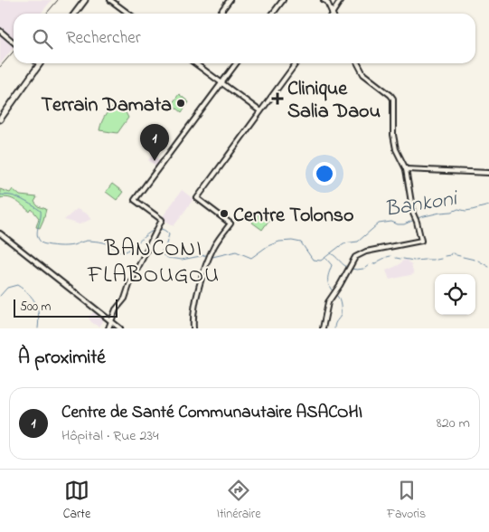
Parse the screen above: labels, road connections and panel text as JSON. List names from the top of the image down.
{
  "districts": ["BANCONI FLABOUGOU"],
  "water": ["Bankoni"],
  "places": {
    "health": ["Clinique Salia Daou"],
    "other": ["Terrain Damata", "Centre Tolonso"]
  },
  "scale_bar": "500 m",
  "page": {
    "search": "Rechercher",
    "pins": "1",
    "scale": "500 m",
    "heading": "À proximité",
    "list": [
      {
        "mark": "1",
        "name": "Centre de Santé Communautaire ASACOHI",
        "note": "Hôpital · Rue 234",
        "value": "820 m"
      }
    ],
    "nav": ["Carte", "Itinéraire", "Favoris"]
  }
}
